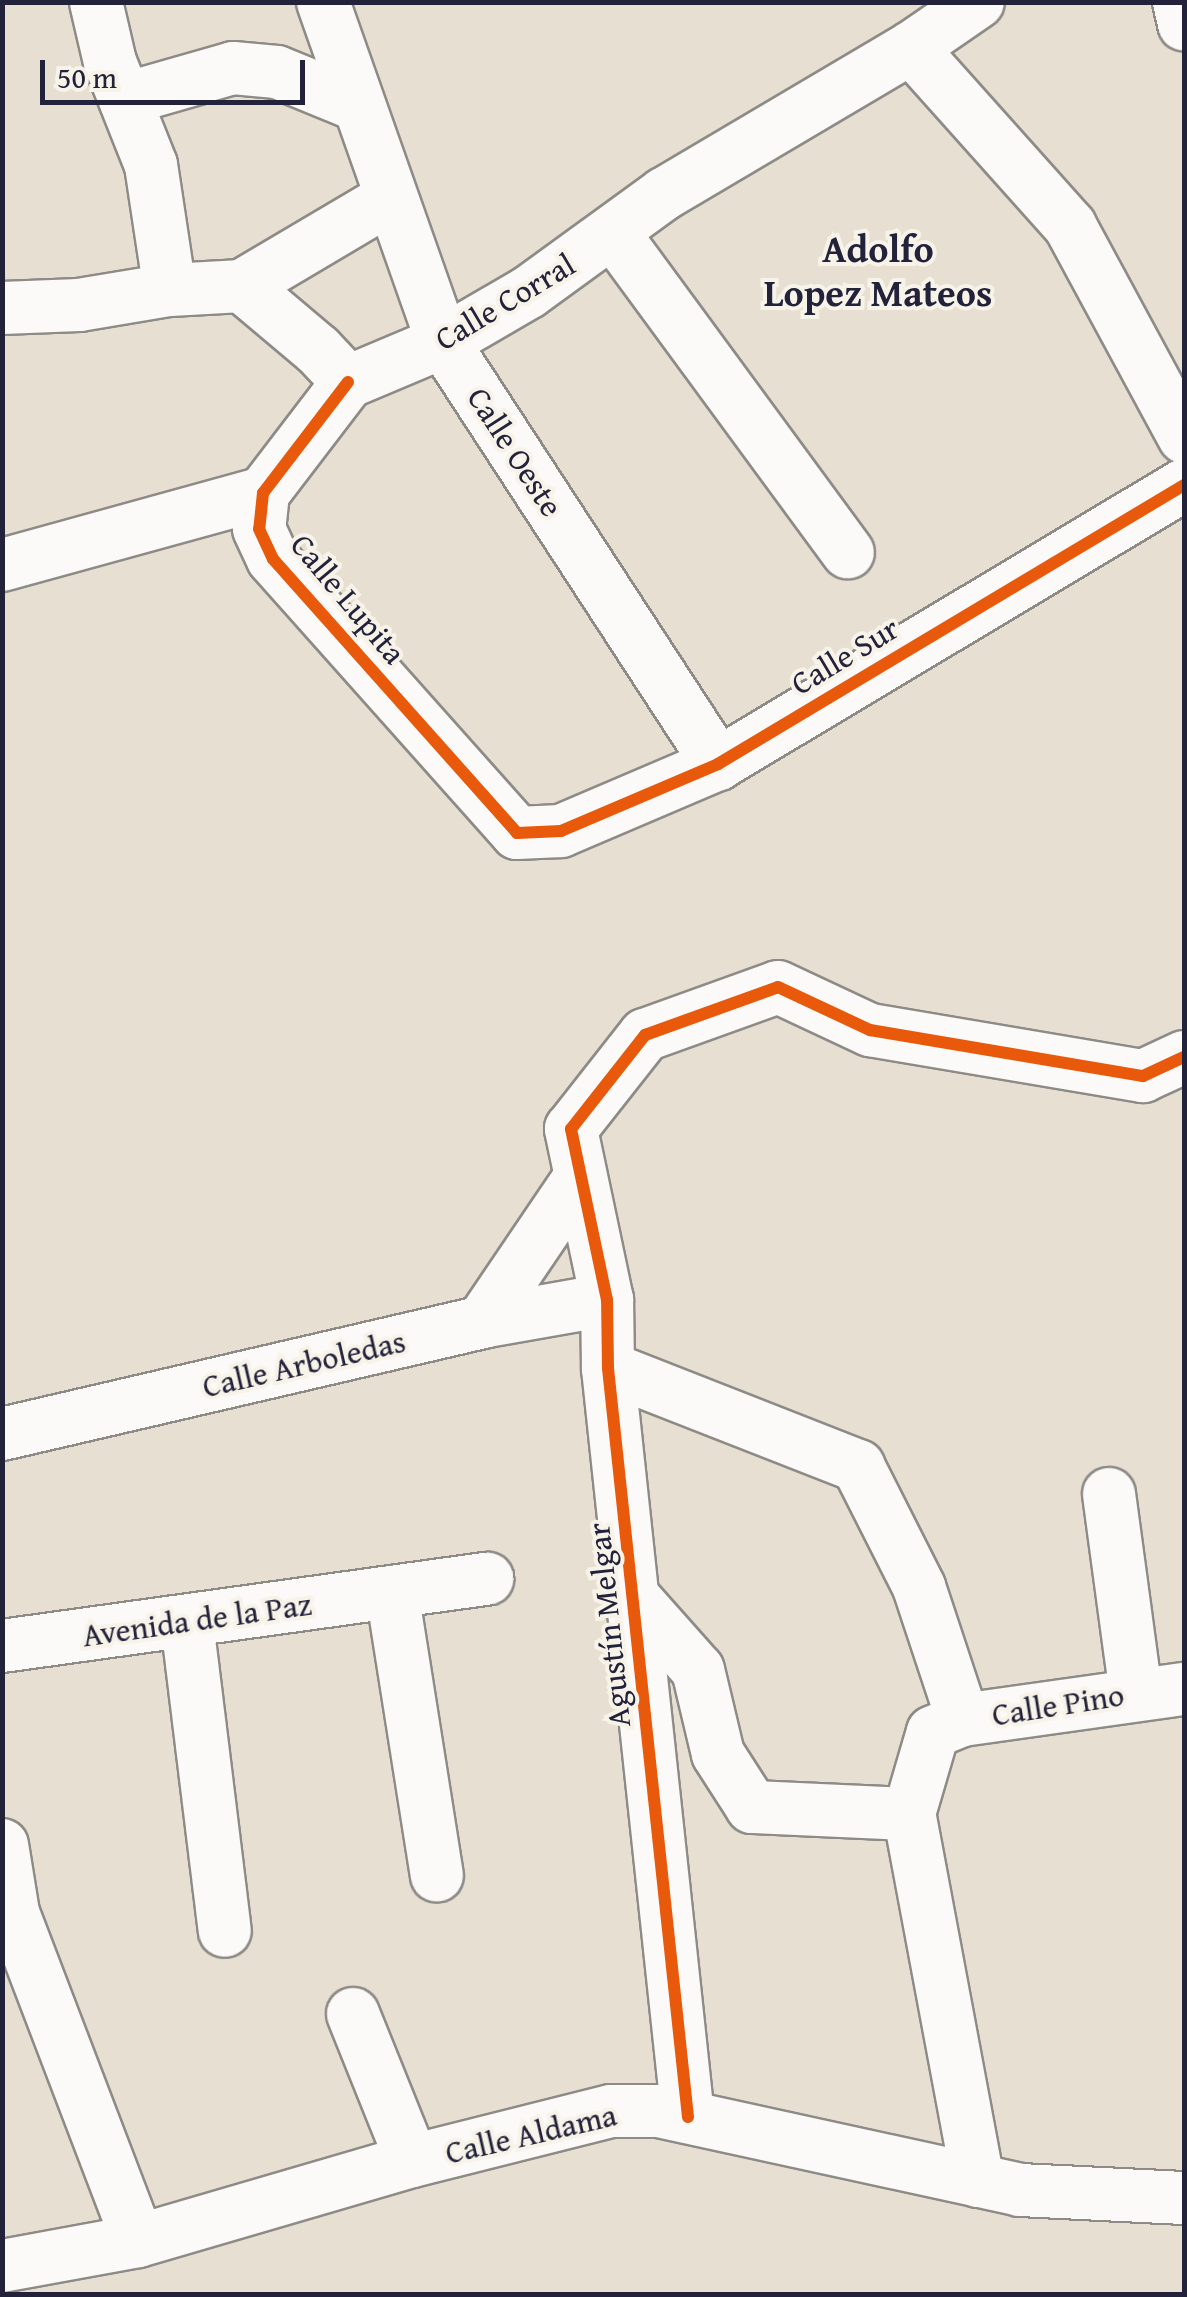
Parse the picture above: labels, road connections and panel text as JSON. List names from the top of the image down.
{
  "streets": {
    "street": [
      "Calle Corral",
      "Calle Oeste",
      "Calle Lupita",
      "Calle Sur",
      "Calle Arboledas",
      "Avenida de la Paz",
      "Agustín Melgar",
      "Calle Pino",
      "Calle Aldama"
    ]
  },
  "crossings": [
    ["Calle Corral", "Calle Oeste"],
    ["Calle Oeste", "Calle Sur"],
    ["Calle Lupita", "Calle Sur"],
    ["Calle Arboledas", "Agustín Melgar"],
    ["Agustín Melgar", "Calle Aldama"]
  ],
  "districts": ["Adolfo Lopez Mateos"],
  "scale_bar": "50 m"
}
